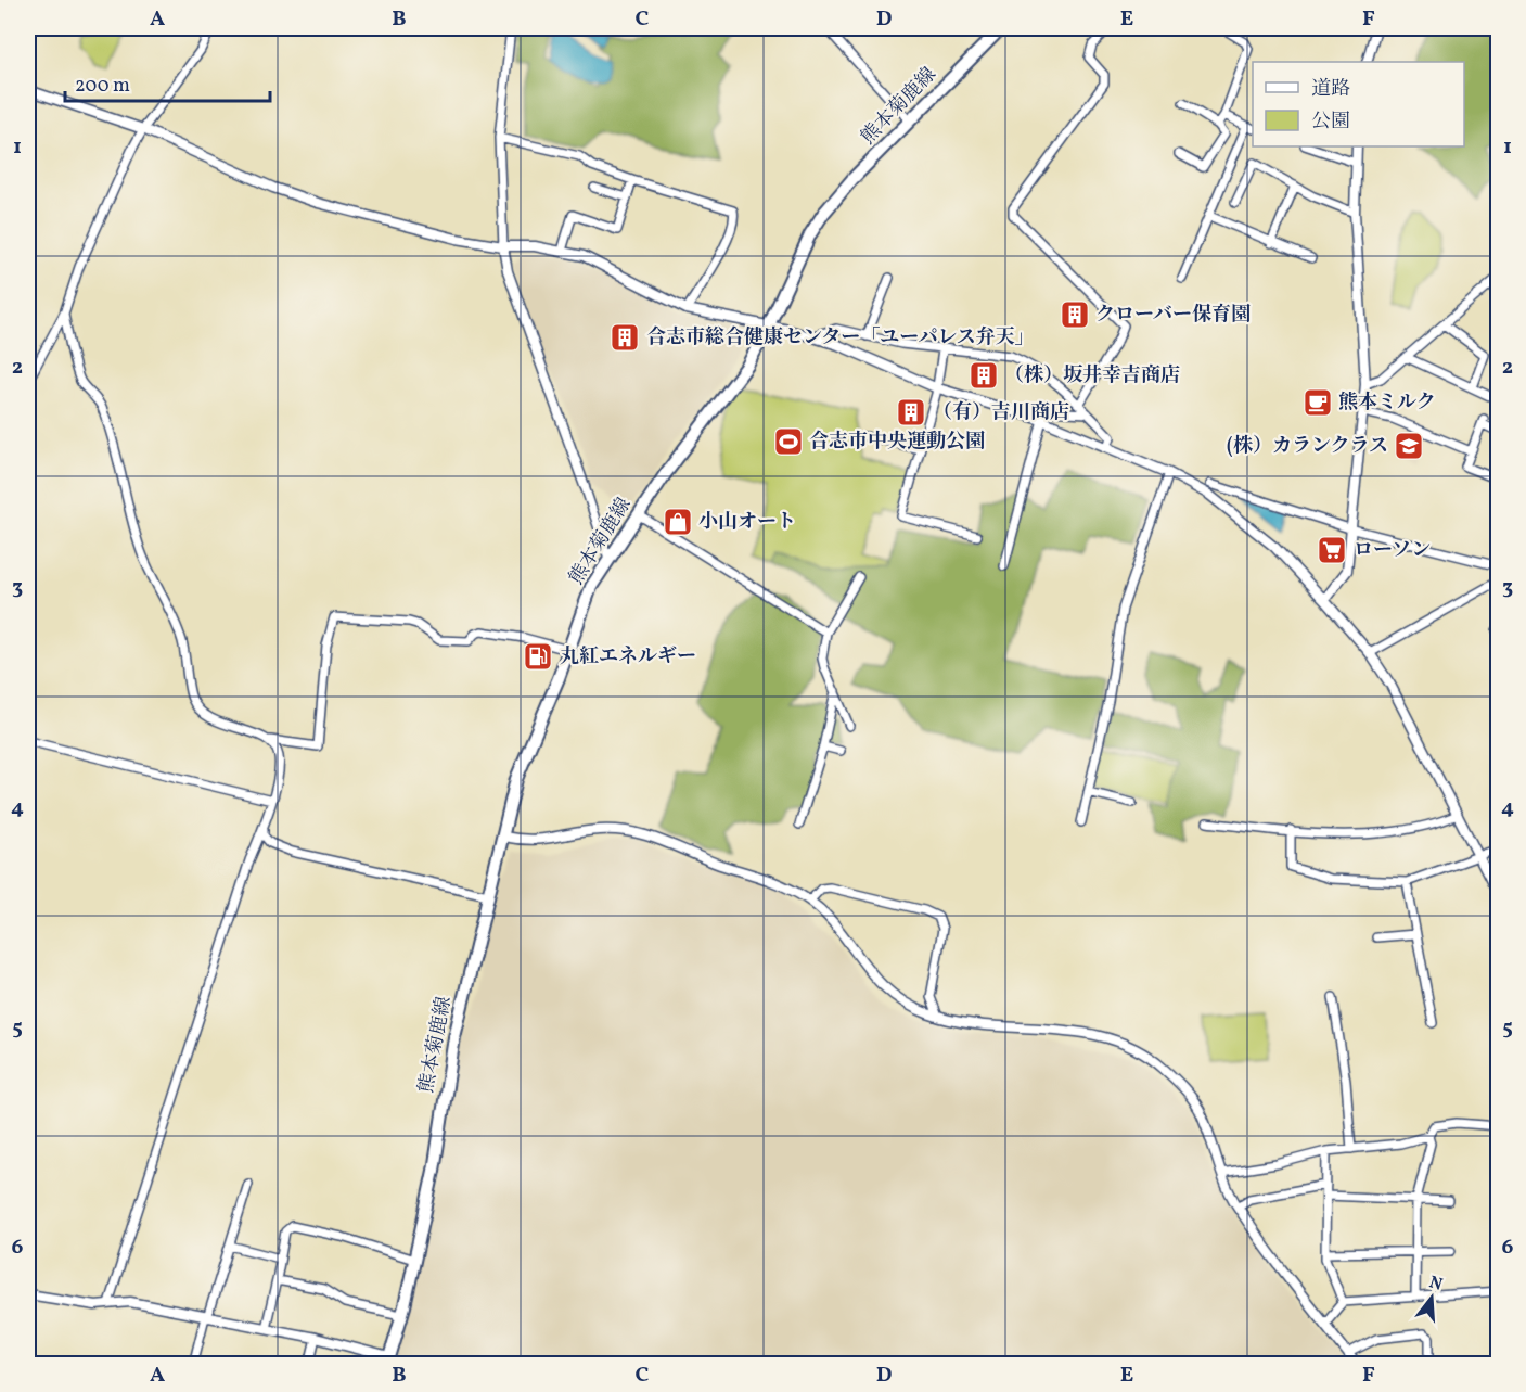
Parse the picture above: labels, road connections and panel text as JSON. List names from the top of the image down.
{
  "streets": {
    "main road": ["熊本菊鹿線"]
  },
  "places": {
    "building": [
      "クローバー保育園",
      "合志市総合健康センター「ユーパレス弁天」",
      "（株）坂井幸吉商店",
      "（有）吉川商店"
    ],
    "cafe": ["熊本ミルク"],
    "sports": ["合志市中央運動公園"],
    "school or university": ["(株）カランクラス"],
    "shop": ["小山オート"],
    "supermarket": ["ローソン"],
    "fuel station": ["丸紅エネルギー"]
  },
  "legend": ["道路", "公園"],
  "scale_bar": "200 m",
  "north": "top",
  "grid": {
    "columns": [
      "A",
      "B",
      "C",
      "D",
      "E",
      "F"
    ],
    "rows": [
      "1",
      "2",
      "3",
      "4",
      "5",
      "6"
    ]
  }
}
